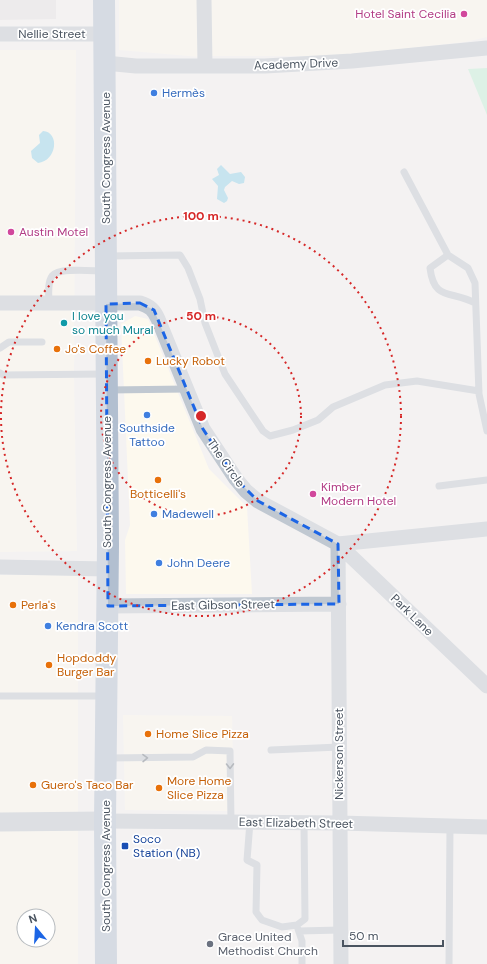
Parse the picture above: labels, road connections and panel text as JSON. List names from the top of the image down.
{
  "streets": {
    "main road": ["South Congress Avenue"],
    "street": [
      "Nellie Street",
      "Academy Drive",
      "The Circle",
      "East Gibson Street",
      "Park Lane",
      "Nickerson Street",
      "East Elizabeth Street"
    ]
  },
  "crossings": [
    ["Nellie Street", "South Congress Avenue"],
    ["Academy Drive", "South Congress Avenue"],
    ["South Congress Avenue", "The Circle"],
    ["South Congress Avenue", "East Gibson Street"],
    ["South Congress Avenue", "East Elizabeth Street"],
    ["The Circle", "Park Lane"],
    ["The Circle", "Nickerson Street"],
    ["East Gibson Street", "Nickerson Street"],
    ["Park Lane", "Nickerson Street"],
    ["Nickerson Street", "East Elizabeth Street"]
  ],
  "places": {
    "other": [
      "Hotel Saint Cecilia",
      "Hermès",
      "Austin Motel",
      "I love you so much Mural",
      "Jo's Coffee",
      "Lucky Robot",
      "Southside Tattoo",
      "Botticelli's",
      "Kimber Modern Hotel",
      "Madewell",
      "John Deere",
      "Perla's",
      "Kendra Scott",
      "Hopdoddy Burger Bar",
      "Home Slice Pizza",
      "Guero's Taco Bar",
      "More Home Slice Pizza",
      "Grace United Methodist Church"
    ],
    "transit": ["Soco Station (NB)"]
  },
  "scale_bar": "50 m",
  "north": "top",
  "rings": ["100 m", "50 m"]
}
